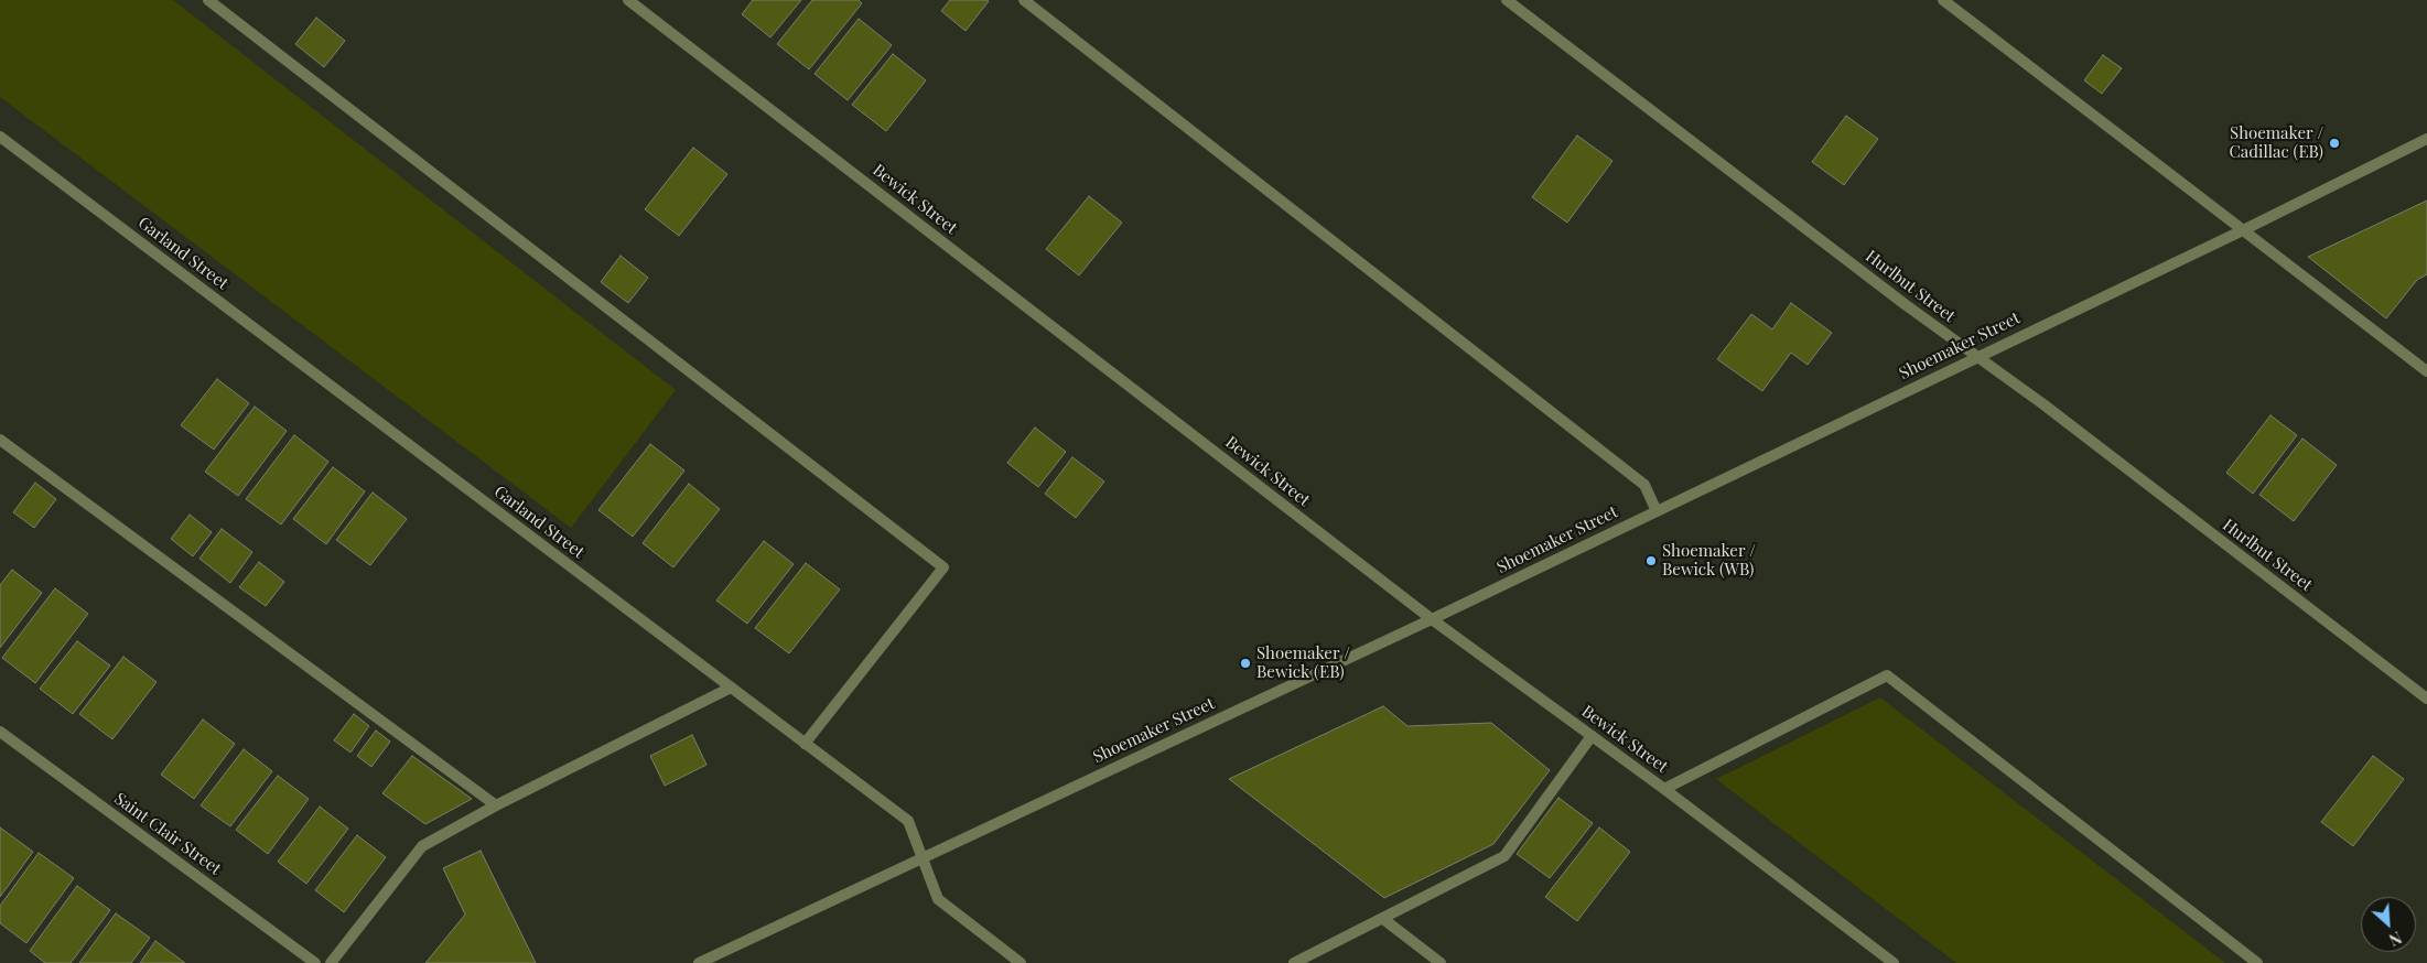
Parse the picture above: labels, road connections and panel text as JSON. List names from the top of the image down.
{
  "streets": {
    "street": [
      "Bewick Street",
      "Garland Street",
      "Hurlbut Street",
      "Shoemaker Street",
      "Saint Clair Street"
    ]
  },
  "crossings": [
    ["Bewick Street", "Shoemaker Street"],
    ["Garland Street", "Shoemaker Street"],
    ["Hurlbut Street", "Shoemaker Street"]
  ],
  "places": ["Shoemaker / Cadillac (EB)", "Shoemaker / Bewick (WB)", "Shoemaker / Bewick (EB)"],
  "north": "bottom right"
}
